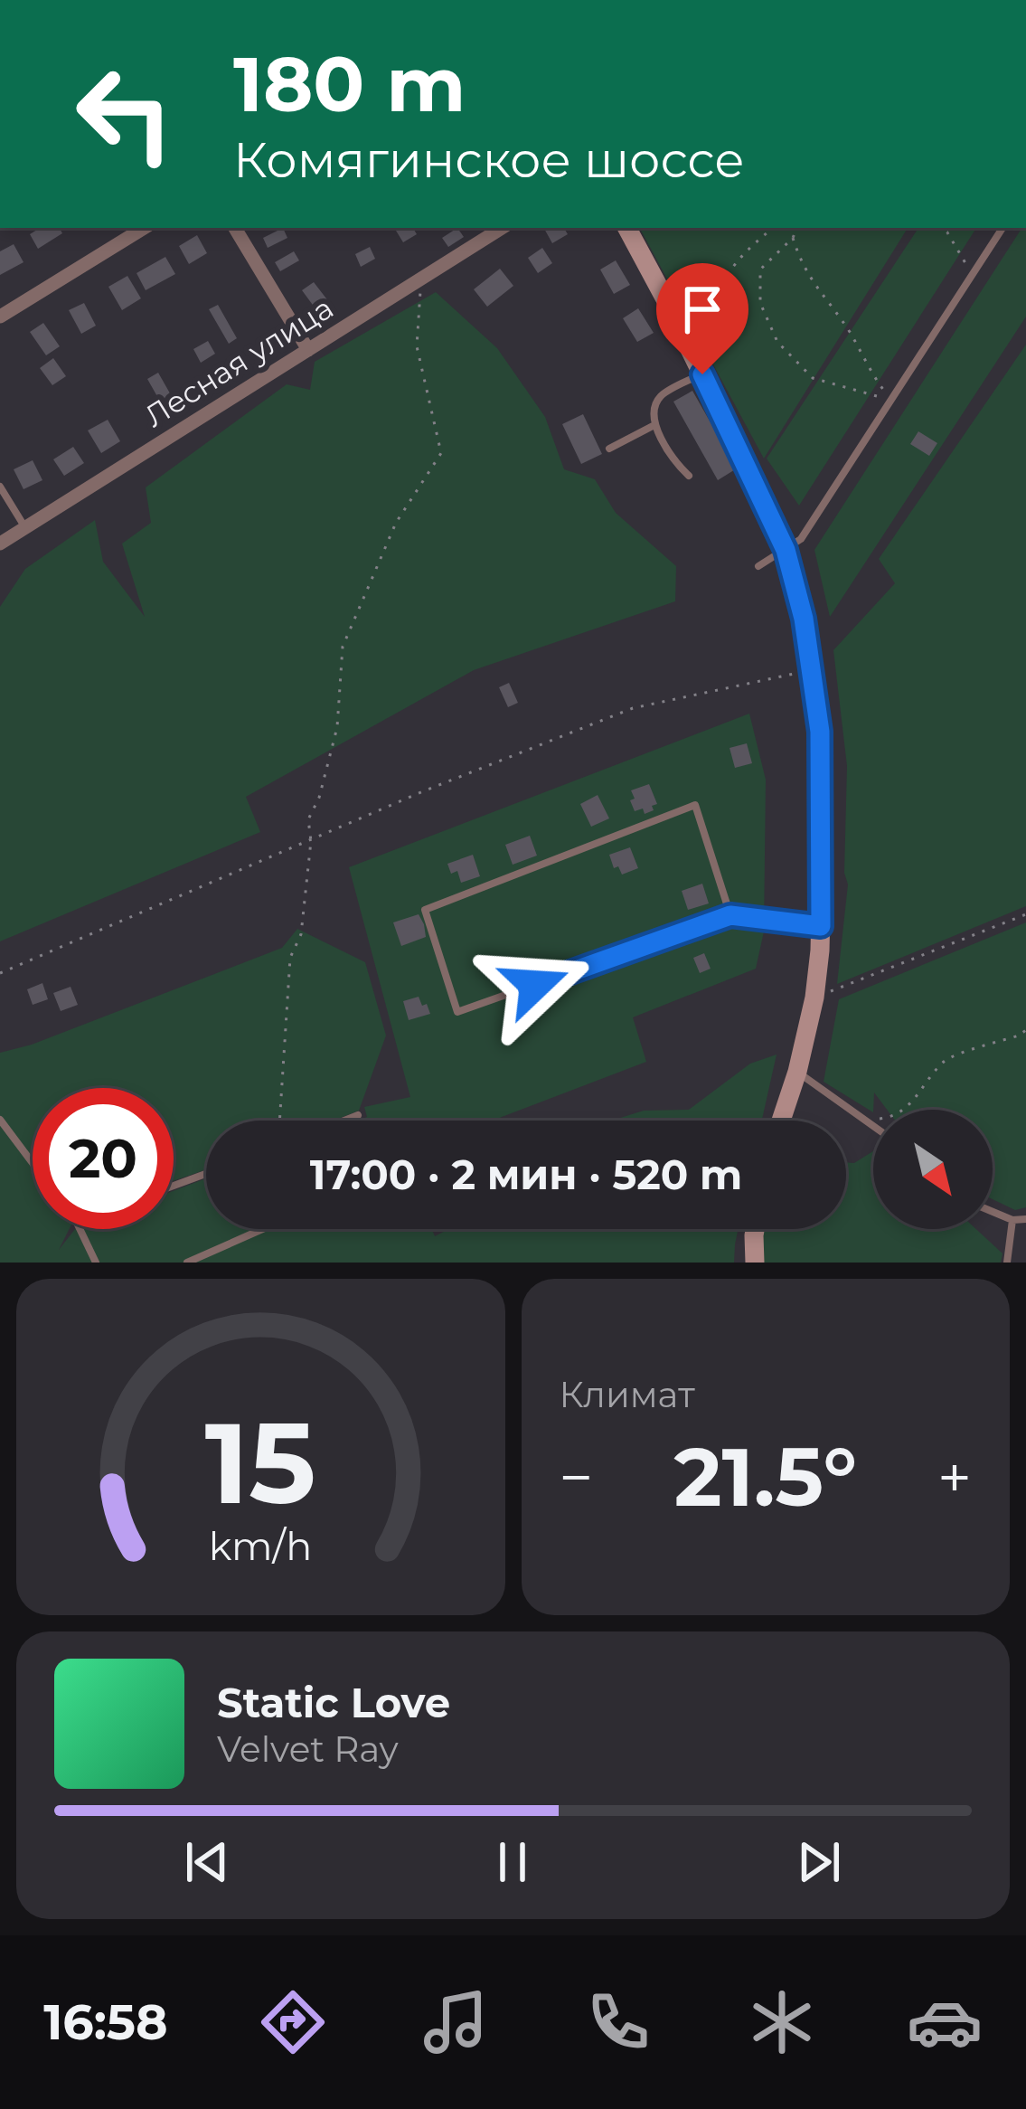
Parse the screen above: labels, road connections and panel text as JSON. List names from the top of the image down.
{
  "streets": {
    "street": ["Лесная улица"]
  },
  "north": "bottom right",
  "page": {
    "turn": ["180 m", "Комягинское шоссе"],
    "limit": "20",
    "trip": "17:00 · 2 мин · 520 m",
    "tile": "Климат",
    "heat": ["−", "21.5°", "+"],
    "song": ["Static Love", "Velvet Ray"],
    "tabs": "16:58",
    "gauge": ["15", "km/h"]
  }
}
